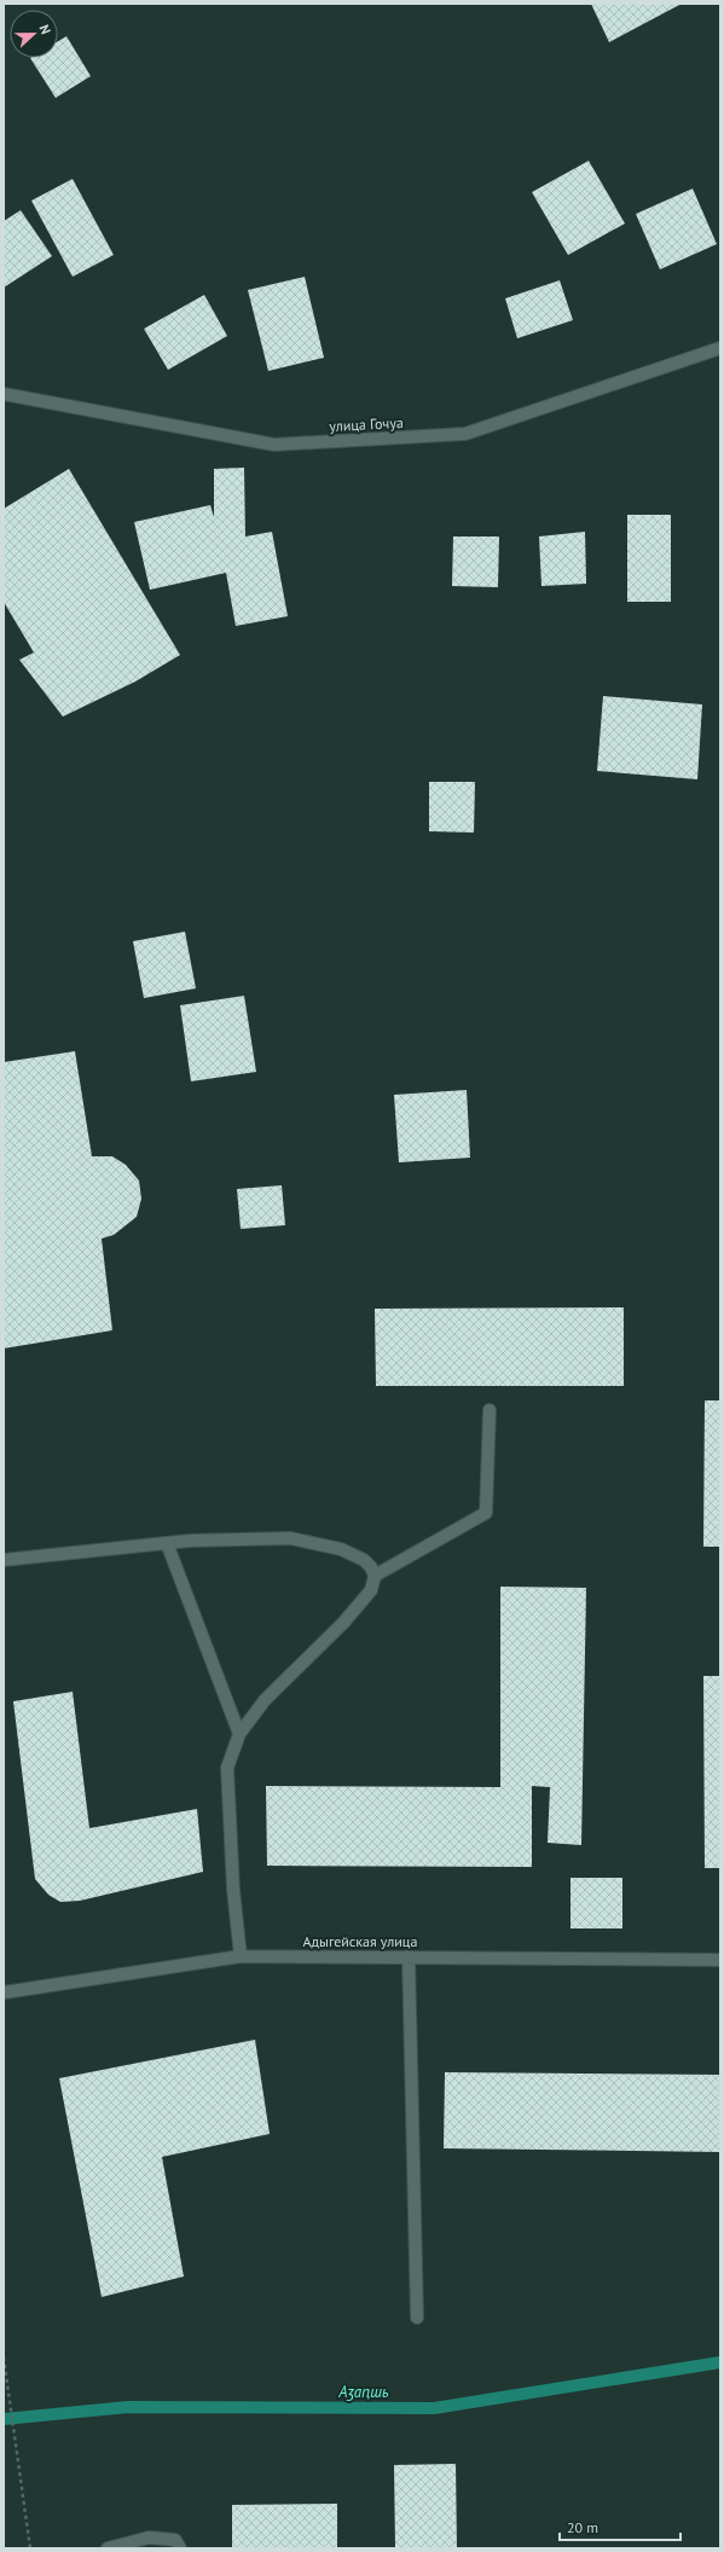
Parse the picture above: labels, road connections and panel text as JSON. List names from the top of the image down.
{
  "streets": {
    "street": ["улица Гочуа", "Адыгейская улица"]
  },
  "water": ["Аӡаԥшь"],
  "scale_bar": "20 m",
  "north": "right"
}
